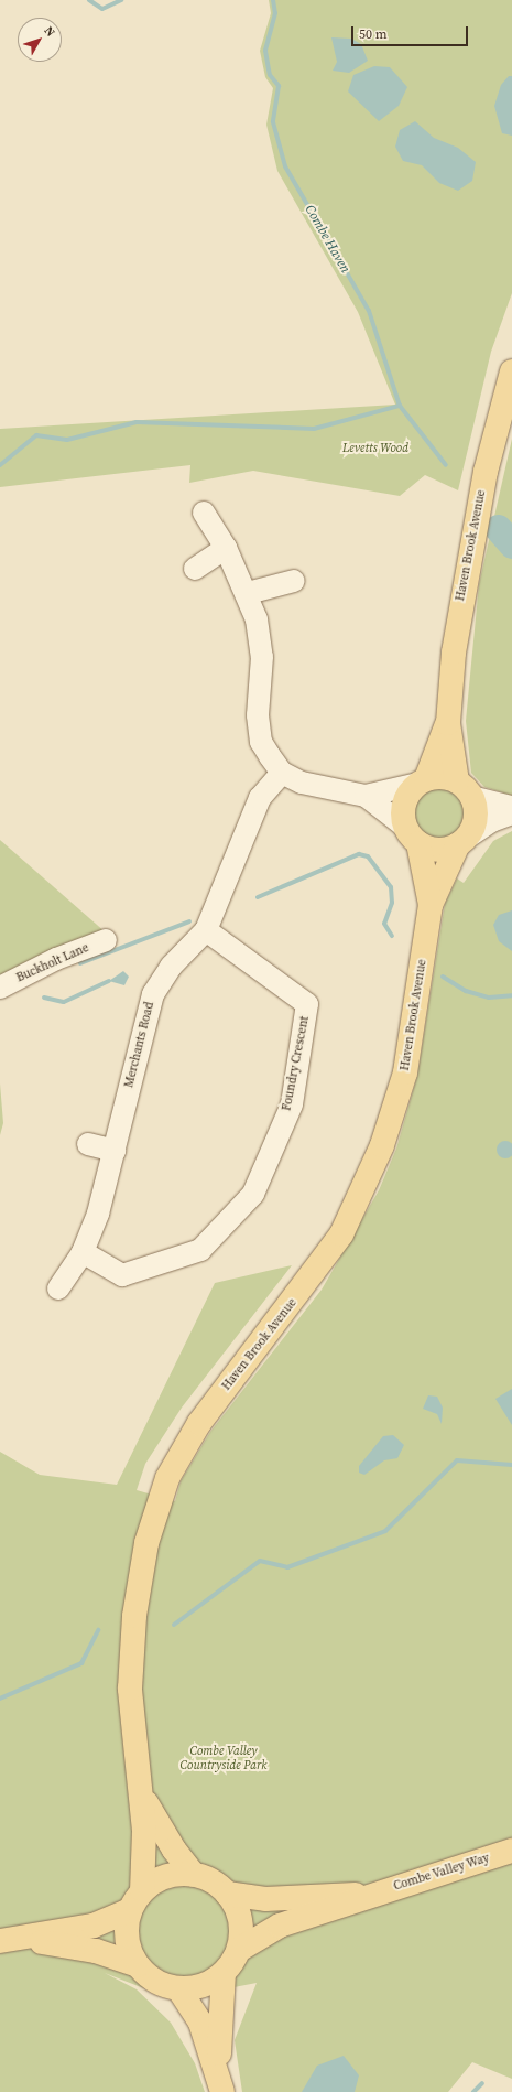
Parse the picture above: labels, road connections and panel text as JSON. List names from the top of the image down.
{
  "streets": {
    "main road": ["Haven Brook Avenue", "Combe Valley Way"],
    "street": ["Buckholt Lane", "Merchants Road", "Foundry Crescent"]
  },
  "crossings": [
    ["Haven Brook Avenue", "Combe Valley Way"],
    ["Merchants Road", "Foundry Crescent"]
  ],
  "water": ["Combe Haven"],
  "parks": ["Levetts Wood", "Combe Valley Countryside Park"],
  "scale_bar": "50 m",
  "north": "top right"
}
